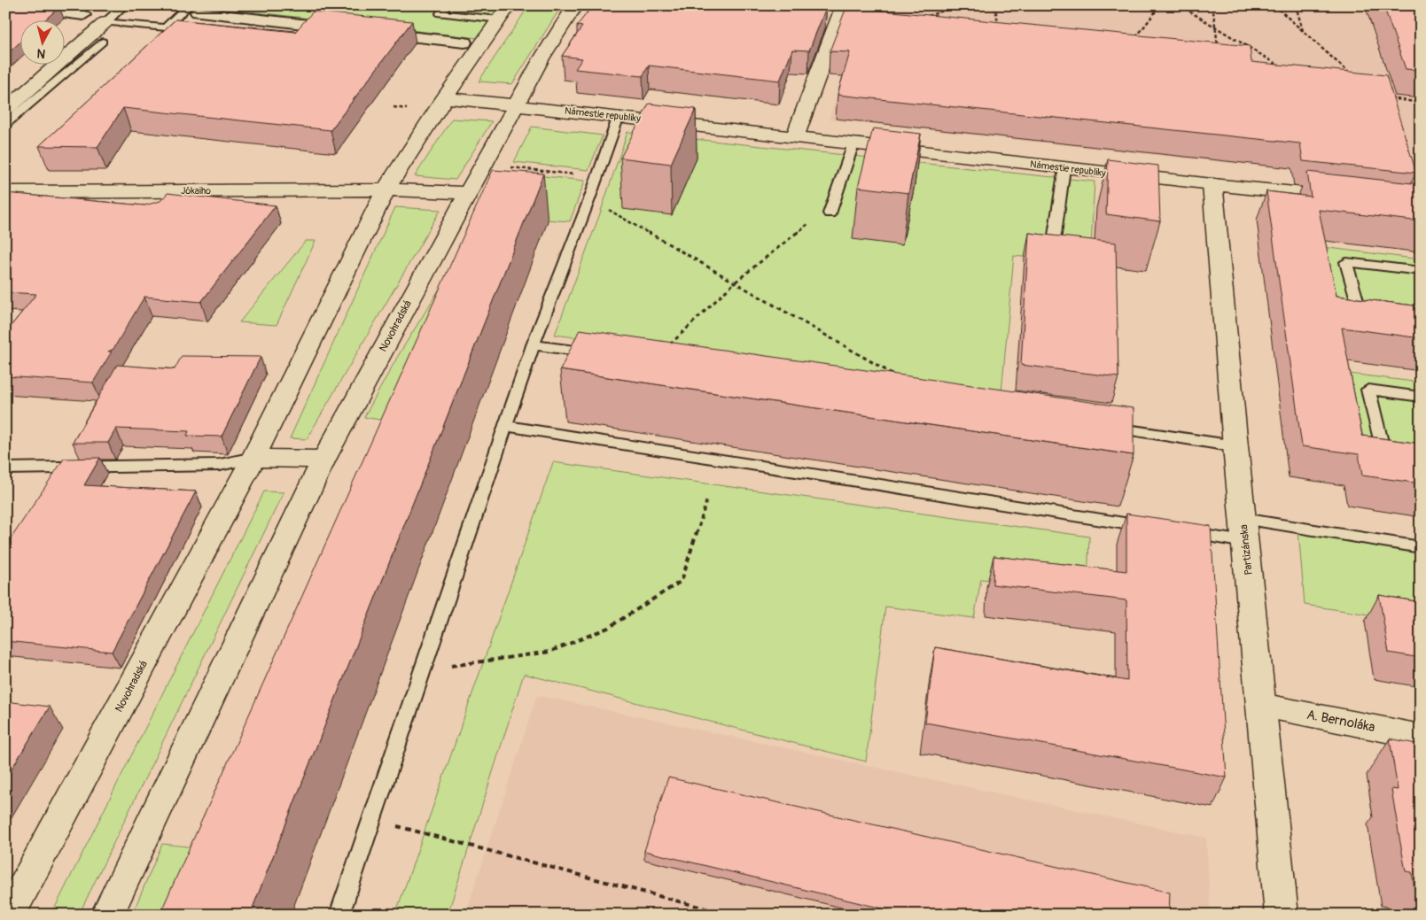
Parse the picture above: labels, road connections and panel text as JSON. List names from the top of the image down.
{
  "streets": {
    "street": [
      "Námestie republiky",
      "Jókaiho",
      "Novohradská",
      "Partizánska",
      "A. Bernoláka"
    ]
  },
  "crossings": [
    ["Námestie republiky", "Novohradská"],
    ["Námestie republiky", "Partizánska"],
    ["Jókaiho", "Novohradská"],
    ["Partizánska", "A. Bernoláka"]
  ],
  "north": "bottom"
}
